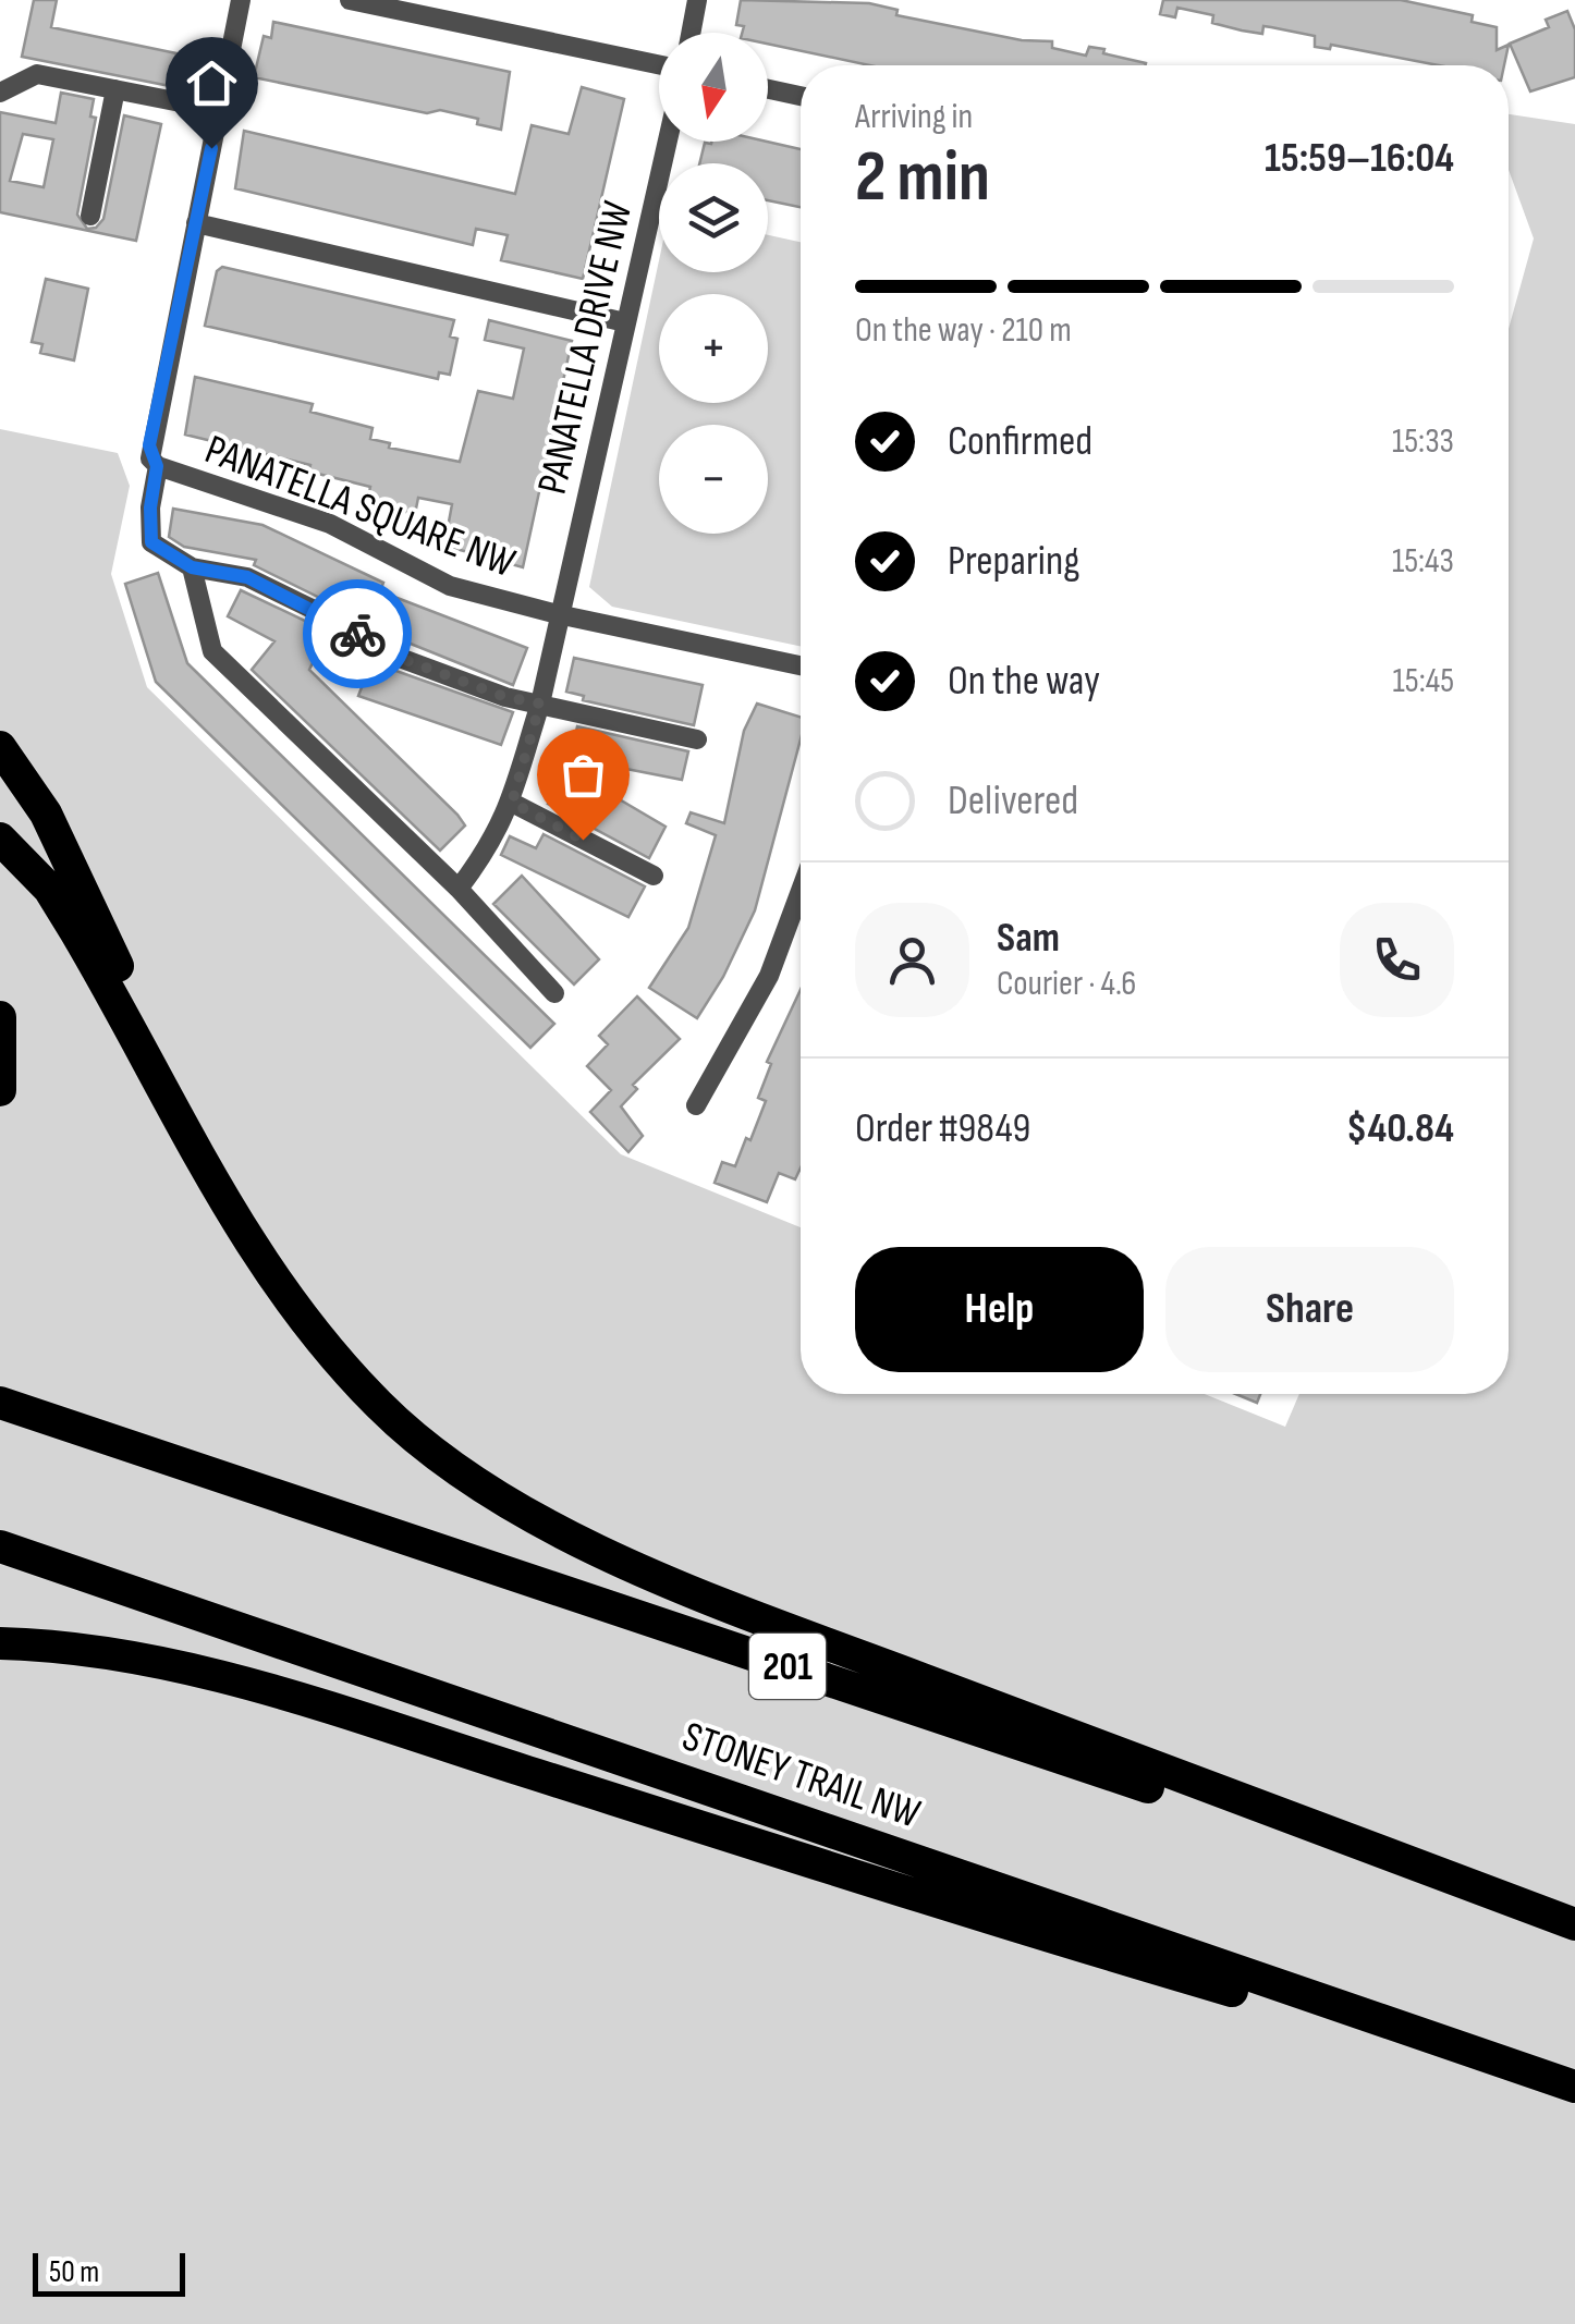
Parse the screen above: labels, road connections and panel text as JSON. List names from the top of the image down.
{
  "streets": {
    "highway": ["201", "STONEY TRAIL NW"],
    "street": ["PANATELLA DRIVE NW", "PANATELLA SQUARE NW"]
  },
  "crossings": [
    ["PANATELLA DRIVE NW", "PANATELLA SQUARE NW"]
  ],
  "scale_bar": "50 m",
  "north": "bottom",
  "page": {
    "map_buttons": ["+", "−"],
    "heading": ["2 min", "Arriving in", "15:59–16:04"],
    "panel": [
      "Sam",
      "Courier · 4.6",
      "Order #9849",
      "$40.84"
    ],
    "bar": "On the way · 210 m",
    "list": [
      ["Confirmed", "15:33"],
      ["Preparing", "15:43"],
      ["On the way", "15:45"],
      "Delivered"
    ],
    "buttons": ["Help", "Share"],
    "scale": "50 m"
  }
}
